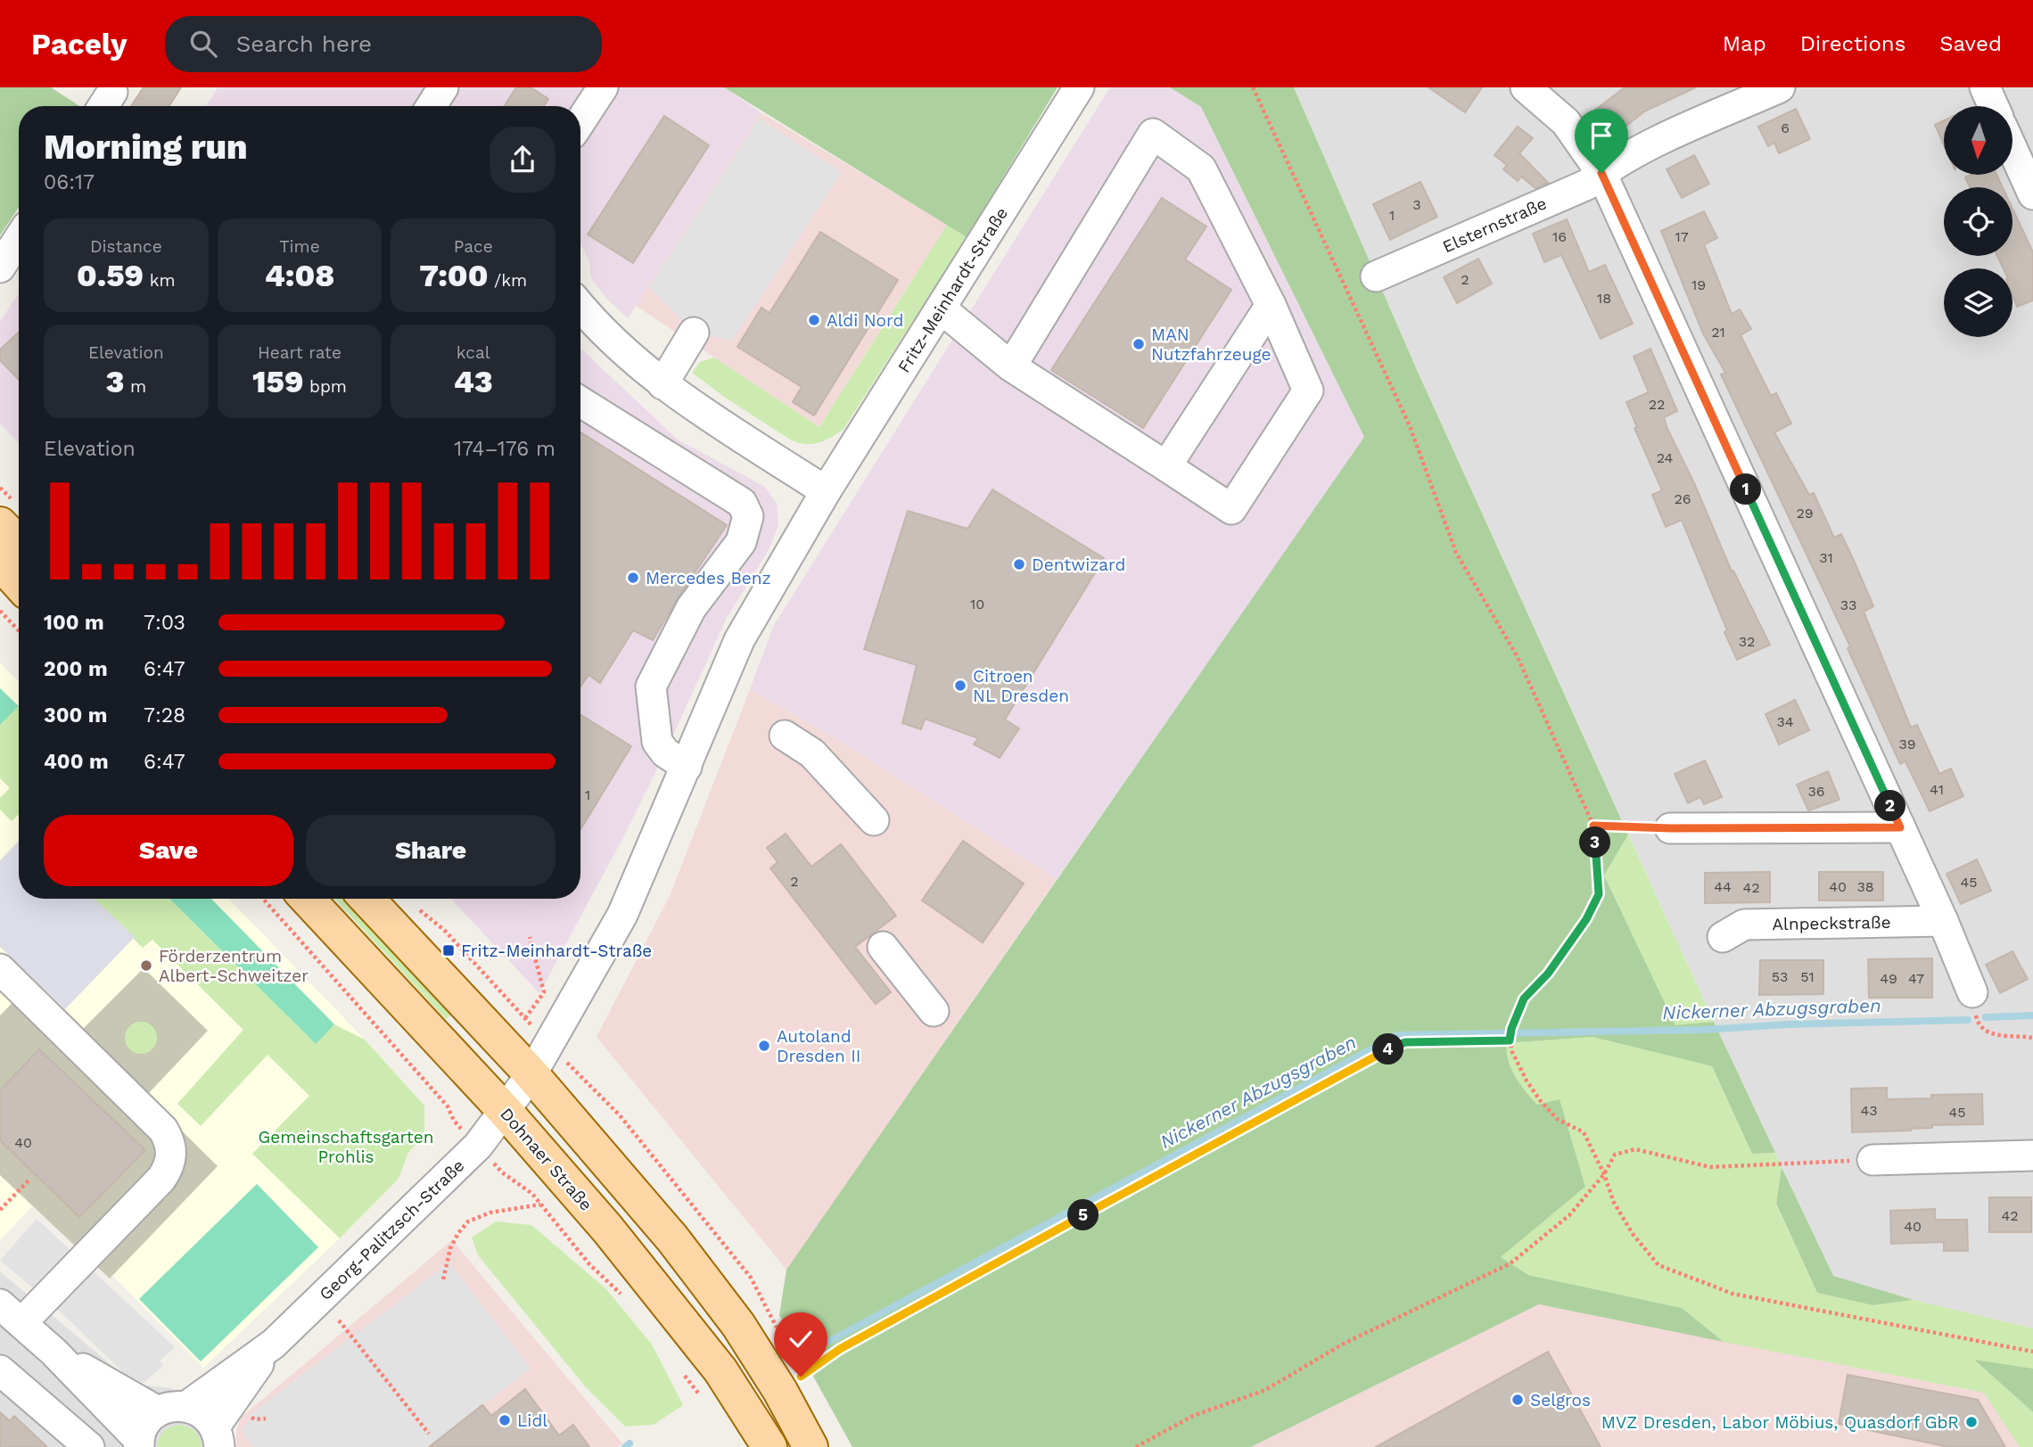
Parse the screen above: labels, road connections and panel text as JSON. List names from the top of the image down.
{
  "streets": {
    "main road": ["Dohnaer Straße"],
    "street": [
      "Elsternstraße",
      "Fritz-Meinhardt-Straße",
      "Alnpeckstraße",
      "Georg-Palitzsch-Straße"
    ]
  },
  "crossings": [
    ["Fritz-Meinhardt-Straße", "Dohnaer Straße"],
    ["Fritz-Meinhardt-Straße", "Georg-Palitzsch-Straße"],
    ["Dohnaer Straße", "Georg-Palitzsch-Straße"]
  ],
  "water": ["Nickerner Abzugsgraben"],
  "parks": ["Gemeinschaftsgarten Prohlis"],
  "places": {
    "other": [
      "Aldi Nord",
      "MAN Nutzfahrzeuge",
      "Dentwizard",
      "Mercedes Benz",
      "Citroen NL Dresden",
      "Förderzentrum Albert-Schweitzer",
      "Autoland Dresden II",
      "Selgros",
      "Lidl",
      "MVZ Dresden, Labor Möbius, Quasdorf GbR"
    ],
    "transit": ["Fritz-Meinhardt-Straße"]
  },
  "house_numbers": [
    "6",
    "3",
    "1",
    "16",
    "17",
    "2",
    "19",
    "18",
    "21",
    "22",
    "24",
    "26",
    "29",
    "31",
    "10",
    "33",
    "32",
    "34",
    "39",
    "41",
    "36",
    "1",
    "2",
    "45",
    "44",
    "40",
    "38",
    "42",
    "53",
    "51",
    "49",
    "47",
    "43",
    "45",
    "40",
    "42",
    "40"
  ],
  "north": "bottom",
  "page": {
    "header": "Pacely",
    "search": "Search here",
    "nav": ["Map", "Directions", "Saved"],
    "heading": ["Morning run", "06:17"],
    "stats": [
      ["Distance", "0.59 km"],
      ["Time", "4:08"],
      ["Pace", "7:00 /km"],
      ["Elevation", "3 m"],
      ["Heart rate", "159 bpm"],
      ["kcal", "43"]
    ],
    "chart": ["Elevation", "174–176 m"],
    "pins": [
      "1",
      "2",
      "3",
      "4",
      "5"
    ],
    "list": [
      {
        "name": "100 m",
        "note": "7:03"
      },
      {
        "name": "200 m",
        "note": "6:47"
      },
      {
        "name": "300 m",
        "note": "7:28"
      },
      {
        "name": "400 m",
        "note": "6:47"
      }
    ],
    "buttons": ["Save", "Share"]
  }
}
